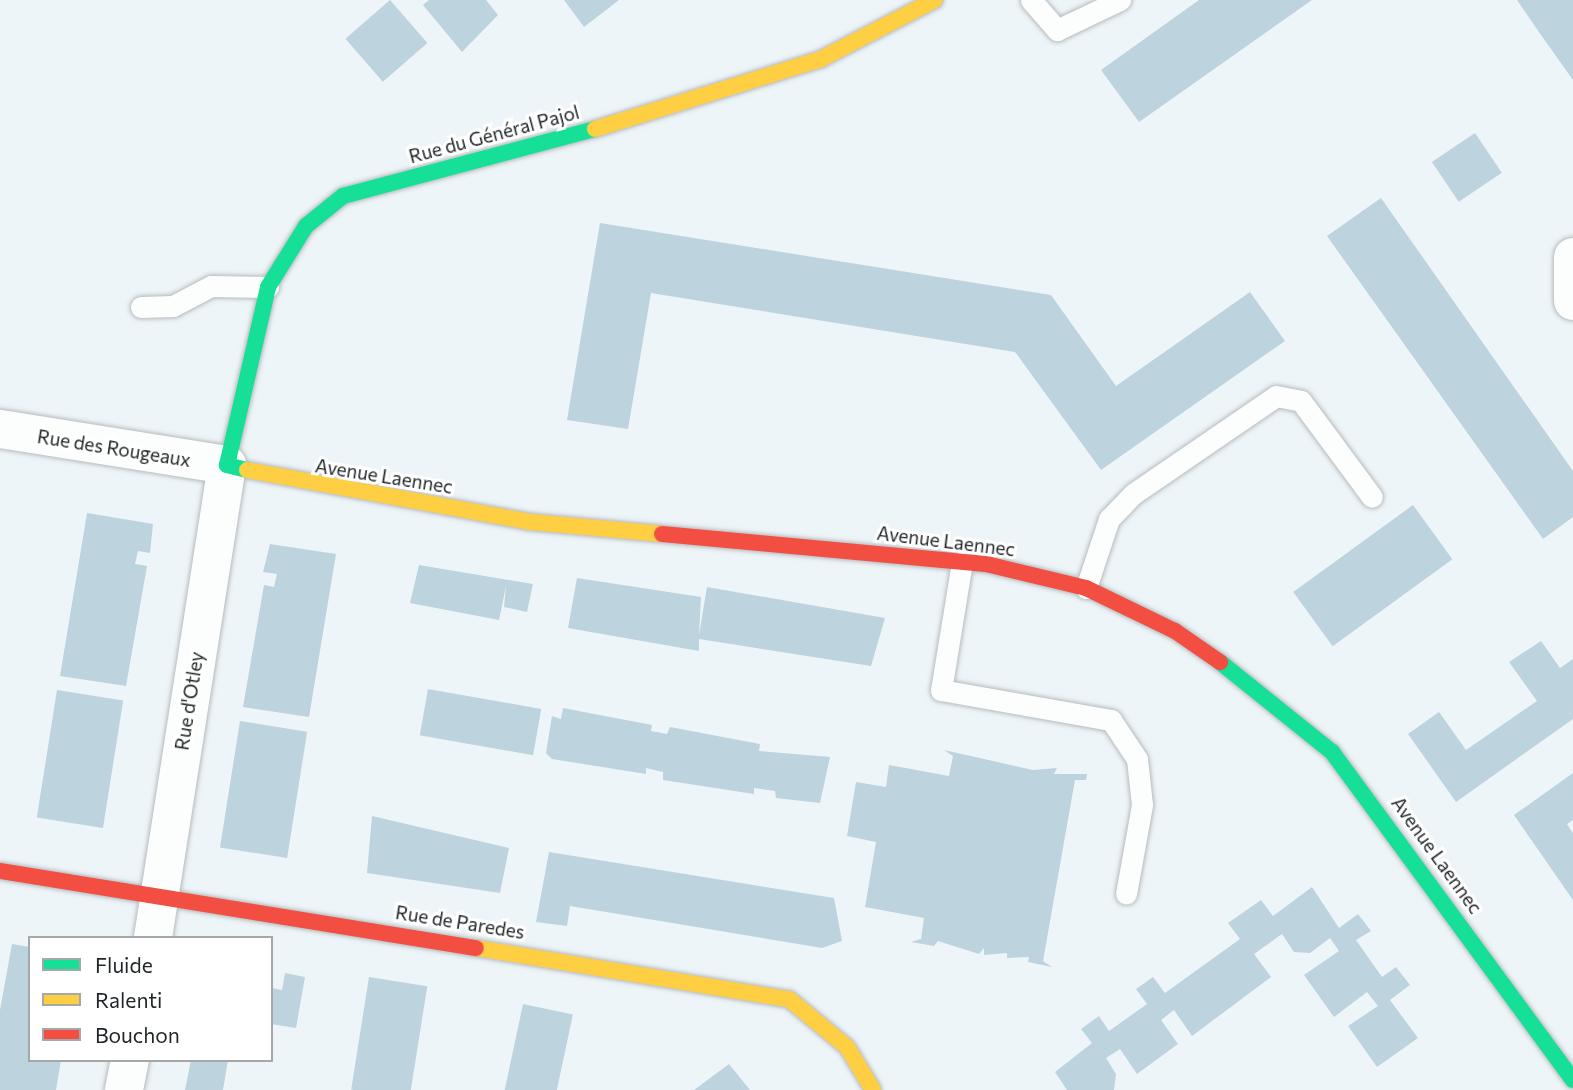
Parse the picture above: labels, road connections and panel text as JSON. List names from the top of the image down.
{
  "streets": {
    "street": [
      "Rue du Général Pajol",
      "Rue des Rougeaux",
      "Avenue Laennec",
      "Rue d'Otley",
      "Rue de Paredes"
    ]
  },
  "crossings": [
    ["Rue du Général Pajol", "Rue des Rougeaux"],
    ["Rue du Général Pajol", "Avenue Laennec"],
    ["Rue du Général Pajol", "Rue d'Otley"],
    ["Rue des Rougeaux", "Avenue Laennec"],
    ["Rue des Rougeaux", "Rue d'Otley"],
    ["Avenue Laennec", "Rue d'Otley"],
    ["Rue d'Otley", "Rue de Paredes"]
  ],
  "legend": ["Fluide", "Ralenti", "Bouchon"]
}
